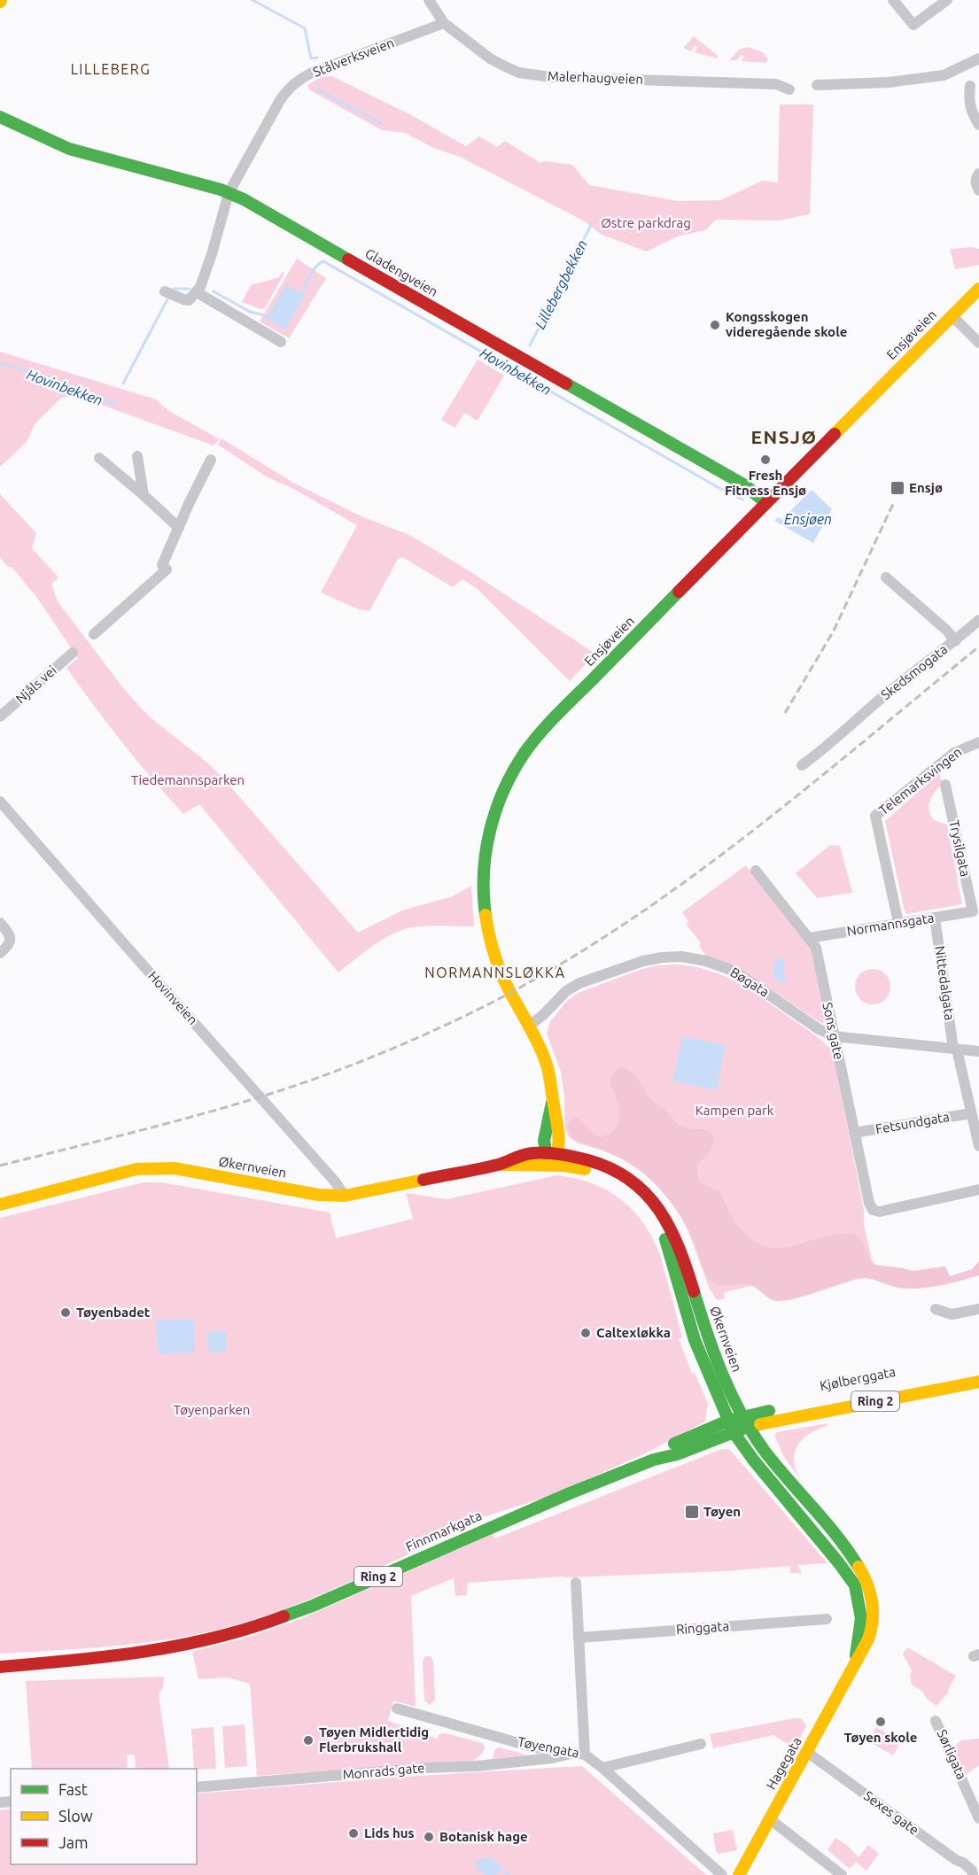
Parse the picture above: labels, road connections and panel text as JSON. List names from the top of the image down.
{
  "streets": {
    "main road": [
      "Gladengveien",
      "Ensjøveien",
      "Økernveien",
      "Kjølberggata",
      "Ring 2",
      "Finnmarkgata",
      "Hagegata"
    ],
    "street": [
      "Stålverksveien",
      "Malerhaugveien",
      "Skedsmogata",
      "Njåls vei",
      "Telemarksvingen",
      "Trysilgata",
      "Normannsgata",
      "Bøgata",
      "Nittedalgata",
      "Hovinveien",
      "Sons gate",
      "Fetsundgata",
      "Ringgata",
      "Tøyengata",
      "Sørligata",
      "Monrads gate",
      "Sexes gate"
    ]
  },
  "crossings": [
    ["Stålverksveien", "Malerhaugveien"],
    ["Stålverksveien", "Gladengveien"],
    ["Gladengveien", "Ensjøveien"],
    ["Ensjøveien", "Bøgata"],
    ["Ensjøveien", "Økernveien"],
    ["Telemarksvingen", "Normannsgata"],
    ["Trysilgata", "Normannsgata"],
    ["Normannsgata", "Nittedalgata"],
    ["Normannsgata", "Sons gate"],
    ["Bøgata", "Nittedalgata"],
    ["Bøgata", "Sons gate"],
    ["Nittedalgata", "Fetsundgata"],
    ["Hovinveien", "Økernveien"],
    ["Sons gate", "Fetsundgata"],
    ["Økernveien", "Kjølberggata"],
    ["Økernveien", "Finnmarkgata"],
    ["Økernveien", "Hagegata"],
    ["Kjølberggata", "Finnmarkgata"],
    ["Tøyengata", "Monrads gate"],
    ["Hagegata", "Sexes gate"]
  ],
  "districts": ["LILLEBERG", "ENSJØ", "NORMANNSLØKKA"],
  "water": ["Lillebergbekken", "Hovinbekken", "Ensjøen"],
  "parks": [
    "Østre parkdrag",
    "Tiedemannsparken",
    "Kampen park",
    "Tøyenparken"
  ],
  "places": {
    "other": [
      "Kongsskogen videregående skole",
      "Fresh Fitness Ensjø",
      "Tøyenbadet",
      "Caltexløkka",
      "Tøyen skole",
      "Tøyen Midlertidig Flerbrukshall",
      "Lids hus",
      "Botanisk hage"
    ],
    "transit": ["Ensjø", "Tøyen"]
  },
  "legend": ["Fast", "Slow", "Jam"]
}
